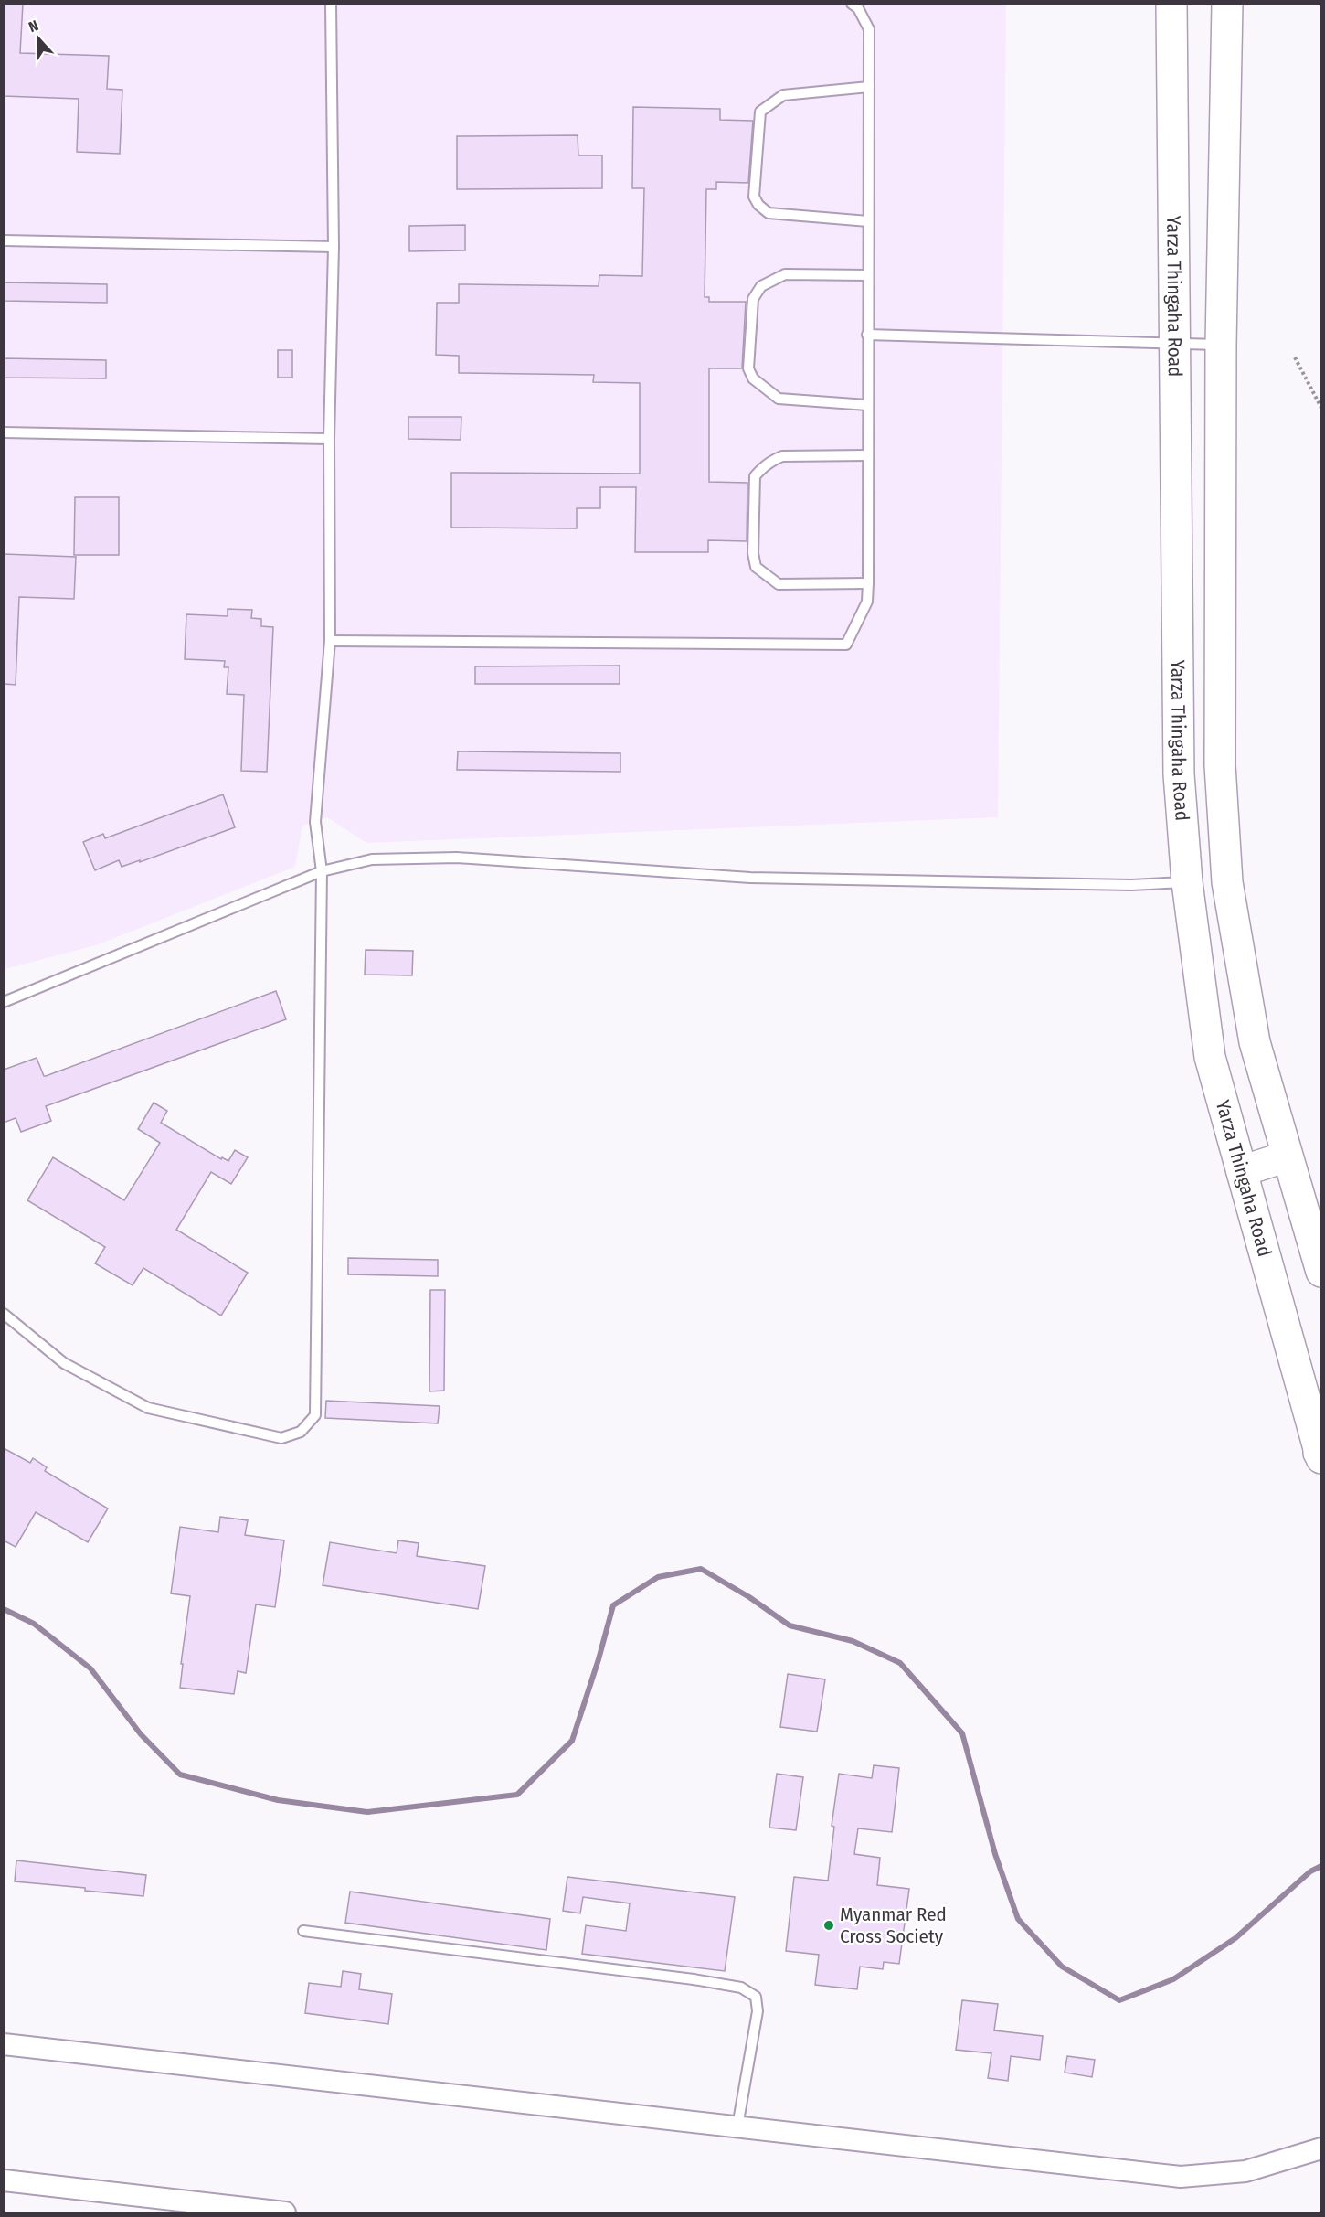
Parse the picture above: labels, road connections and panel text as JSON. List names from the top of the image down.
{
  "streets": {
    "main road": ["Yarza Thingaha Road"]
  },
  "places": ["Myanmar Red Cross Society"],
  "north": "top"
}
